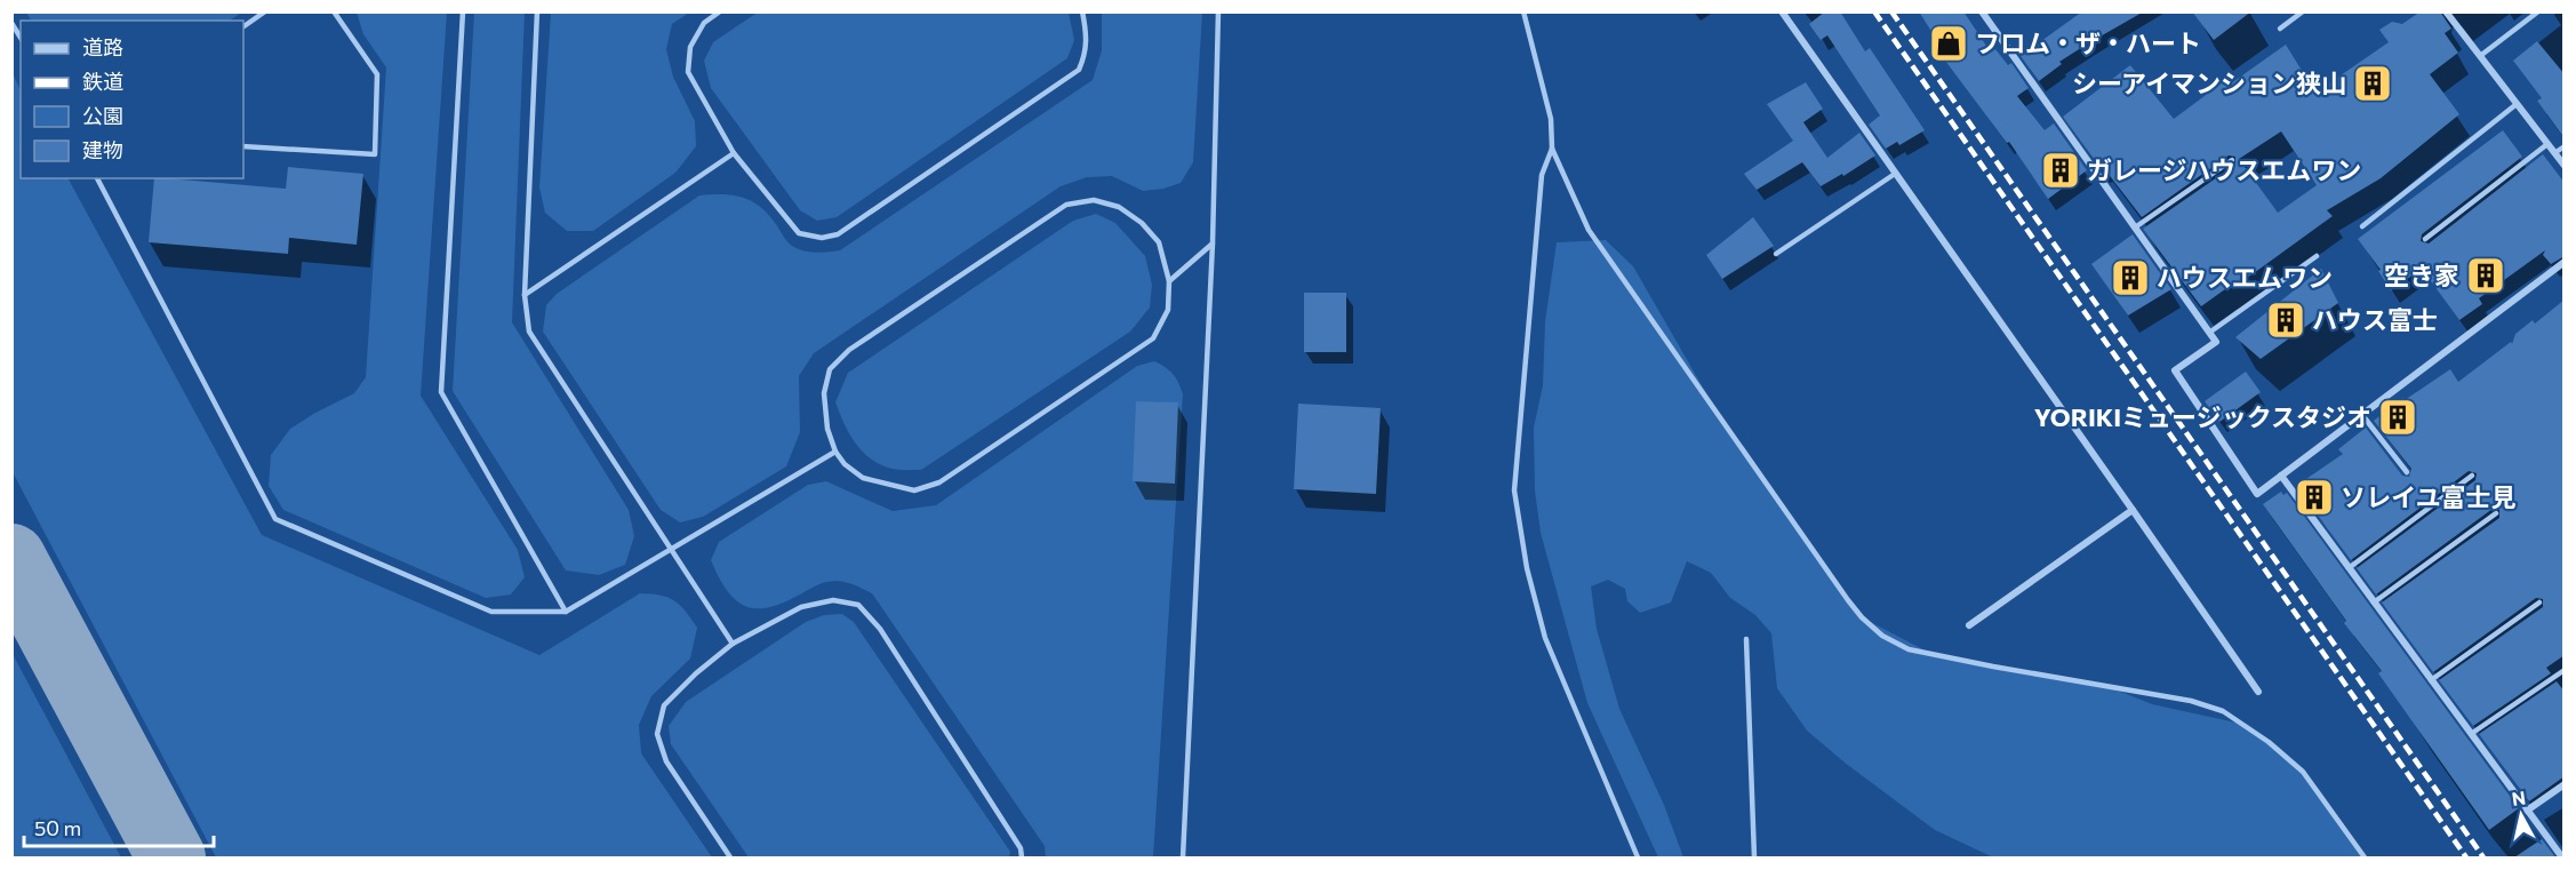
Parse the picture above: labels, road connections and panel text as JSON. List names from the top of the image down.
{
  "places": {
    "shop": ["フロム・ザ・ハート"],
    "building": [
      "シーアイマンション狭山",
      "ガレージハウスエムワン",
      "空き家",
      "ハウスエムワン",
      "ハウス富士",
      "YORIKIミュージックスタジオ",
      "ソレイユ富士見"
    ]
  },
  "legend": [
    "道路",
    "鉄道",
    "公園",
    "建物"
  ],
  "scale_bar": "50 m",
  "north": "top"
}
